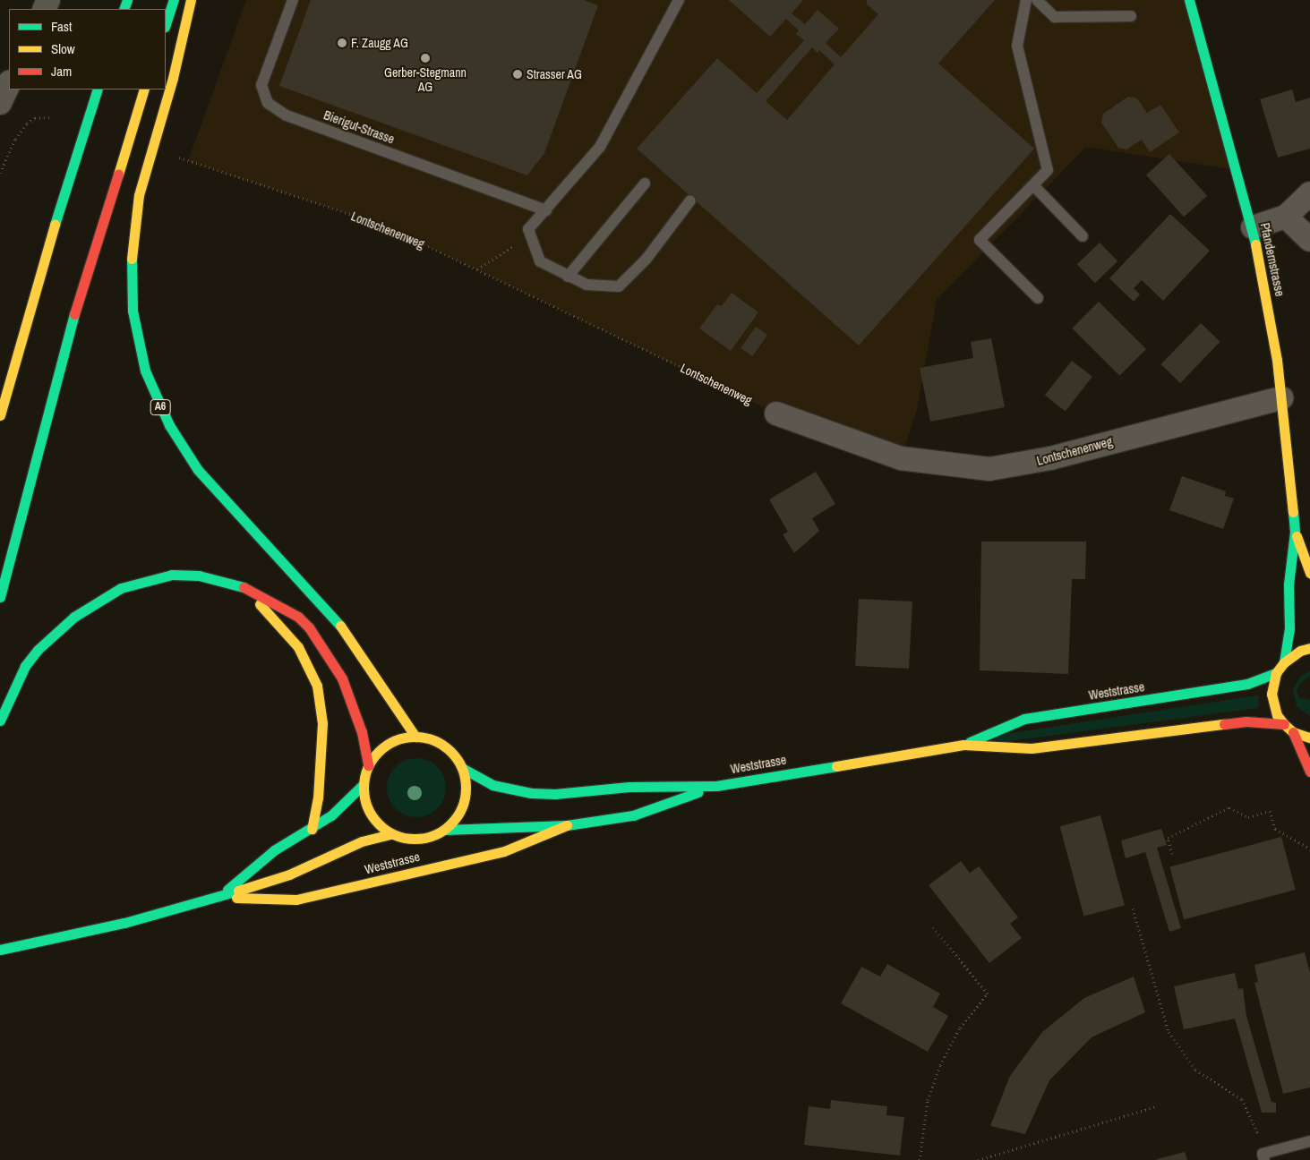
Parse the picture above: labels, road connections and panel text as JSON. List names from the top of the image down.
{
  "streets": {
    "main road": ["Pfandernstrasse", "A6", "Weststrasse"],
    "street": ["Lontschenenweg"],
    "lane": ["Bierigut-Strasse"]
  },
  "crossings": [
    ["Lontschenenweg", "Pfandernstrasse"],
    ["A6", "Weststrasse"]
  ],
  "places": ["F. Zaugg AG", "Gerber-Stegmann AG", "Strasser AG"],
  "legend": ["Fast", "Slow", "Jam"]
}
